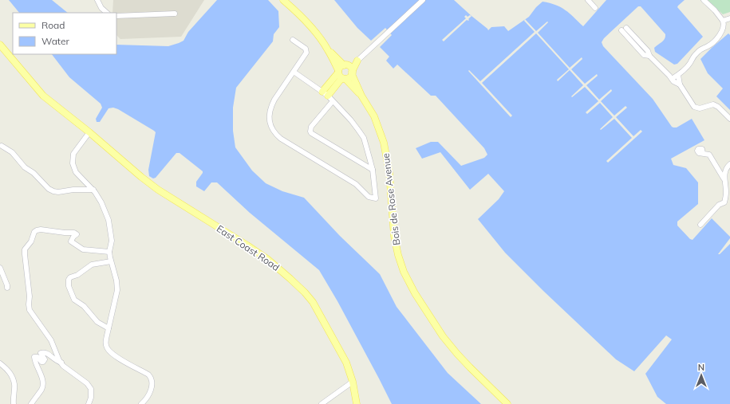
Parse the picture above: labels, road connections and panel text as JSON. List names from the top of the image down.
{
  "streets": {
    "main road": ["Bois de Rose Avenue", "East Coast Road"]
  },
  "legend": ["Road", "Water"],
  "north": "top"
}
